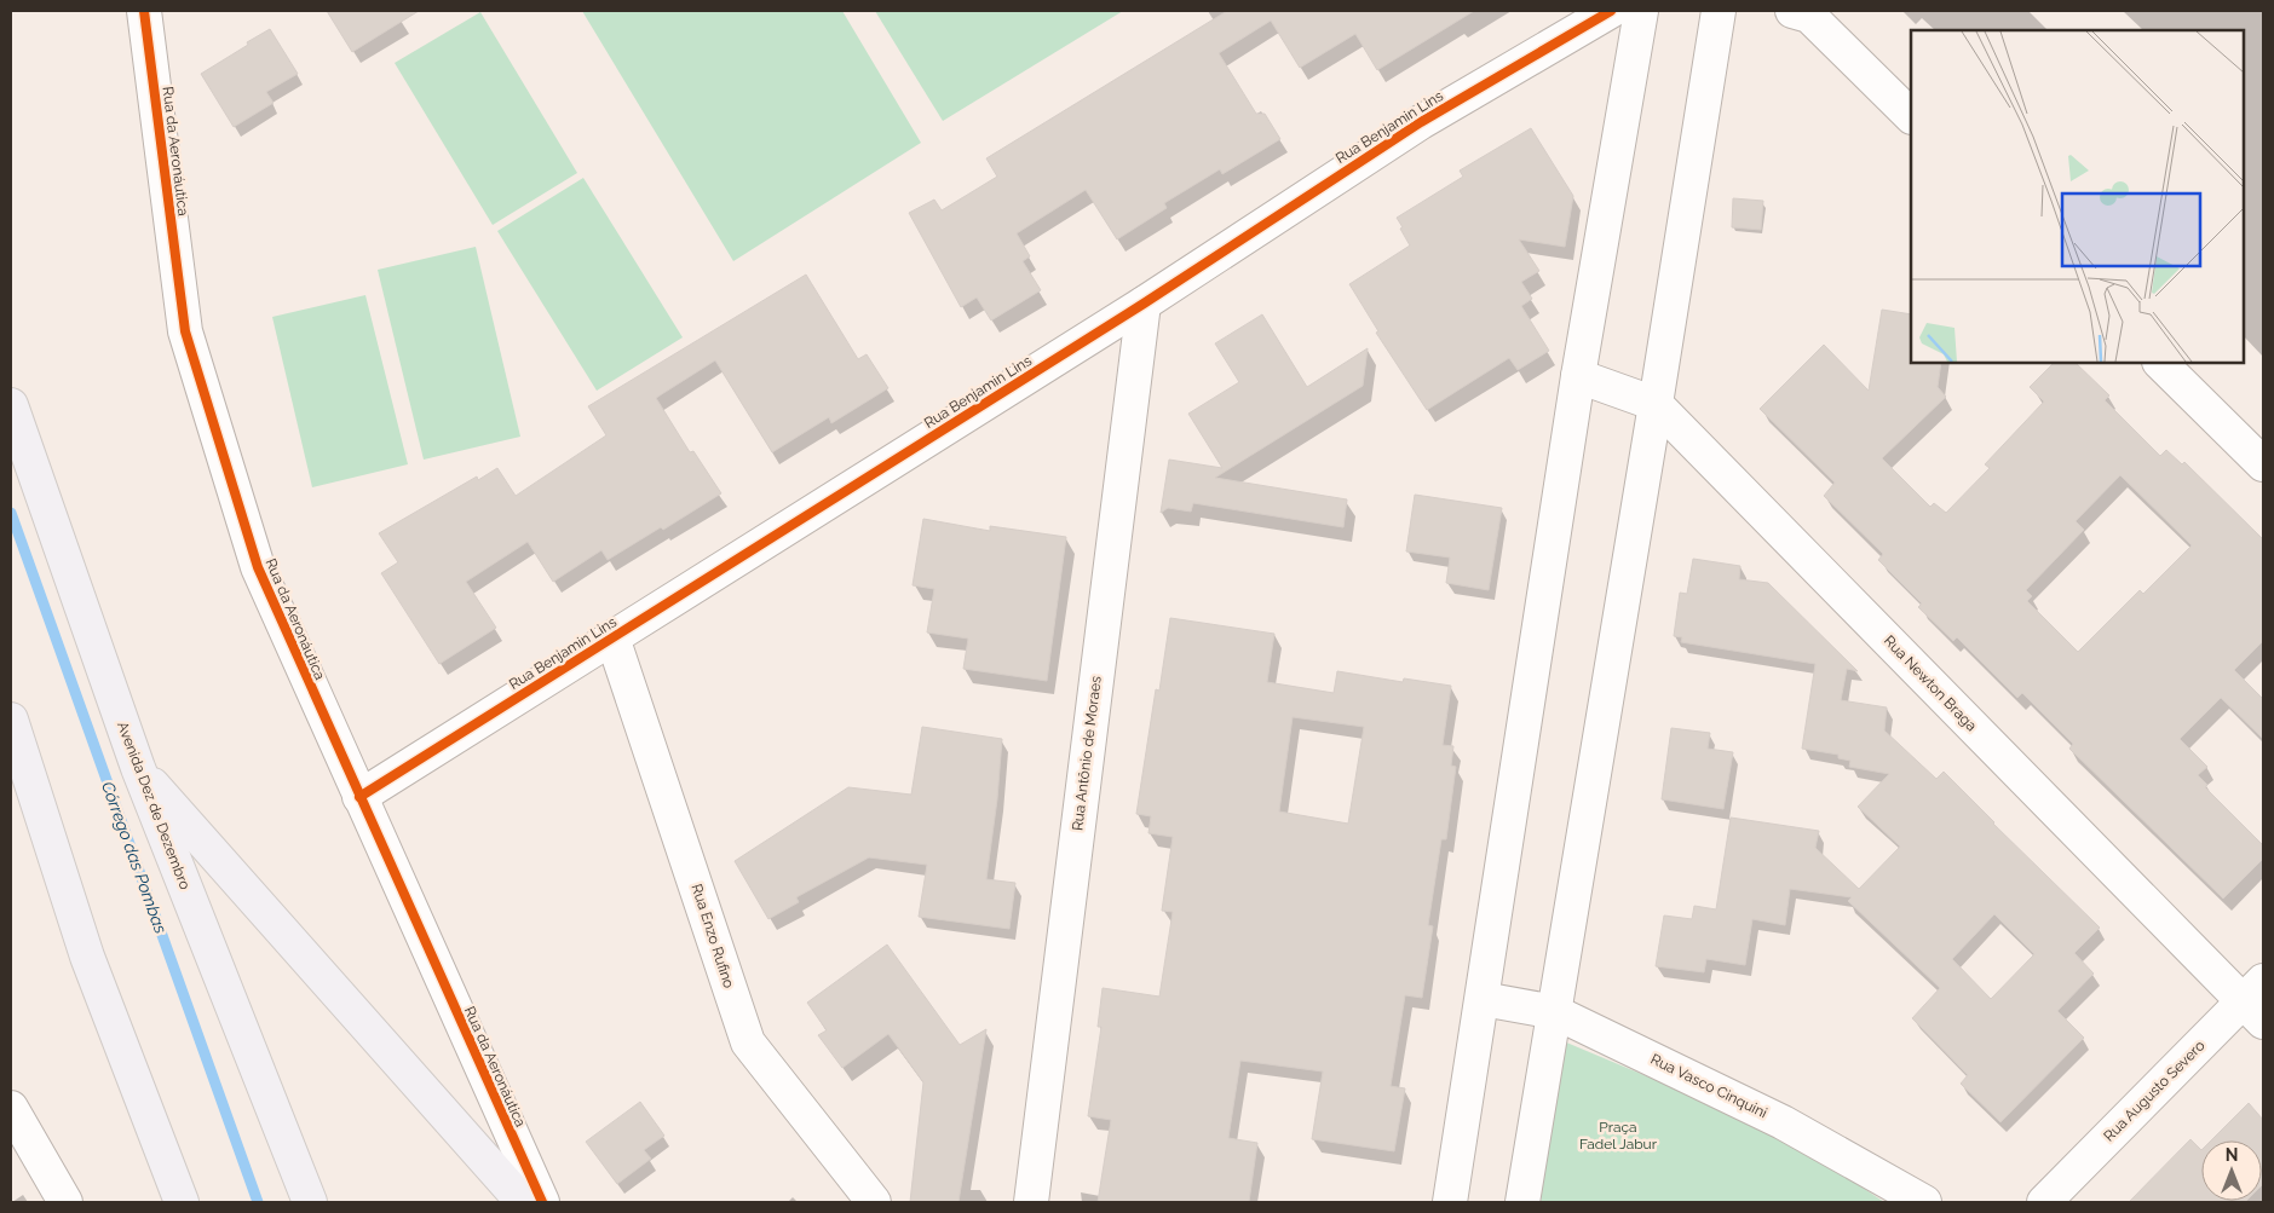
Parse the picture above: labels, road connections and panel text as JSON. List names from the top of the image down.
{
  "streets": {
    "highway": ["Avenida Dez de Dezembro"],
    "street": [
      "Rua Benjamin Lins",
      "Rua da Aeronáutica",
      "Rua Newton Braga",
      "Rua Antônio de Moraes",
      "Rua Enzo Rufino",
      "Rua Vasco Cinquini",
      "Rua Augusto Severo"
    ]
  },
  "crossings": [
    ["Rua Benjamin Lins", "Rua da Aeronáutica"],
    ["Rua Benjamin Lins", "Rua Antônio de Moraes"],
    ["Rua Benjamin Lins", "Rua Enzo Rufino"],
    ["Rua Newton Braga", "Rua Augusto Severo"]
  ],
  "water": ["Córrego das Pombas"],
  "parks": ["Praça Fadel Jabur"],
  "north": "top"
}
